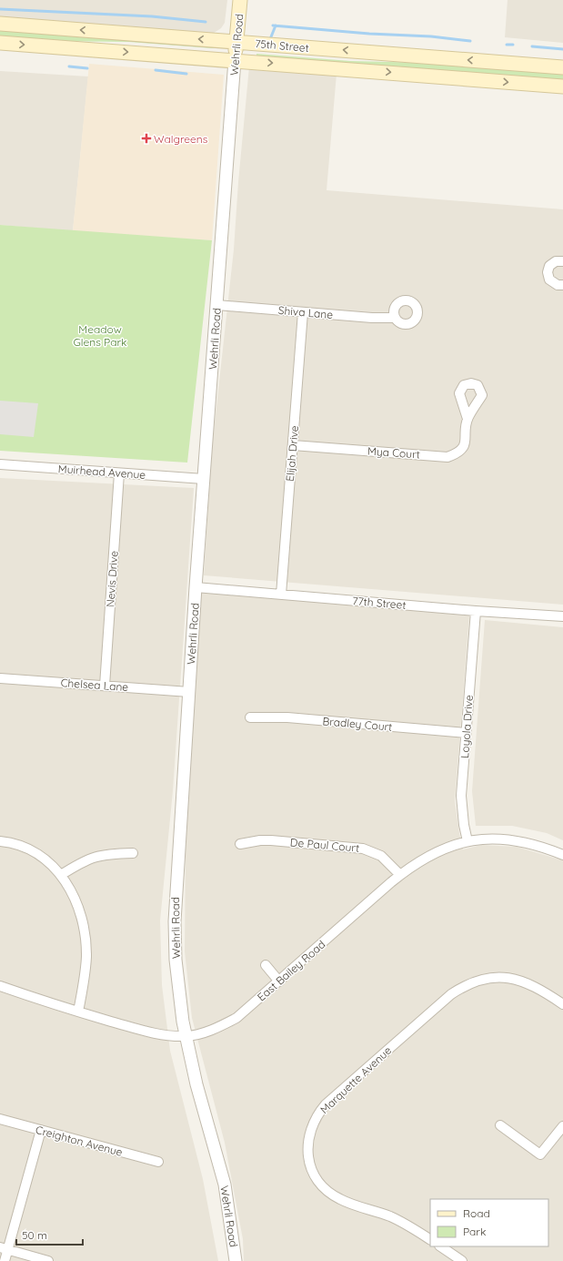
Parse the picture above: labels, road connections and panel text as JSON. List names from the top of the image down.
{
  "streets": {
    "main road": ["Wehrli Road", "75th Street"],
    "street": [
      "Shiva Lane",
      "Mya Court",
      "Elijah Drive",
      "Muirhead Avenue",
      "Nevis Drive",
      "77th Street",
      "Chelsea Lane",
      "Bradley Court",
      "Loyola Drive",
      "De Paul Court",
      "East Bailey Road",
      "Marquette Avenue",
      "Creighton Avenue"
    ]
  },
  "crossings": [
    ["Wehrli Road", "75th Street"],
    ["Wehrli Road", "Shiva Lane"],
    ["Wehrli Road", "Muirhead Avenue"],
    ["Wehrli Road", "77th Street"],
    ["Wehrli Road", "Chelsea Lane"],
    ["Wehrli Road", "East Bailey Road"],
    ["Shiva Lane", "Elijah Drive"],
    ["Mya Court", "Elijah Drive"],
    ["Elijah Drive", "77th Street"],
    ["Muirhead Avenue", "Nevis Drive"],
    ["Nevis Drive", "Chelsea Lane"],
    ["77th Street", "Loyola Drive"],
    ["Bradley Court", "Loyola Drive"],
    ["Loyola Drive", "East Bailey Road"],
    ["De Paul Court", "East Bailey Road"]
  ],
  "parks": ["Meadow Glens Park"],
  "places": {
    "health": ["Walgreens"]
  },
  "legend": ["Road", "Park"],
  "scale_bar": "50 m"
}
